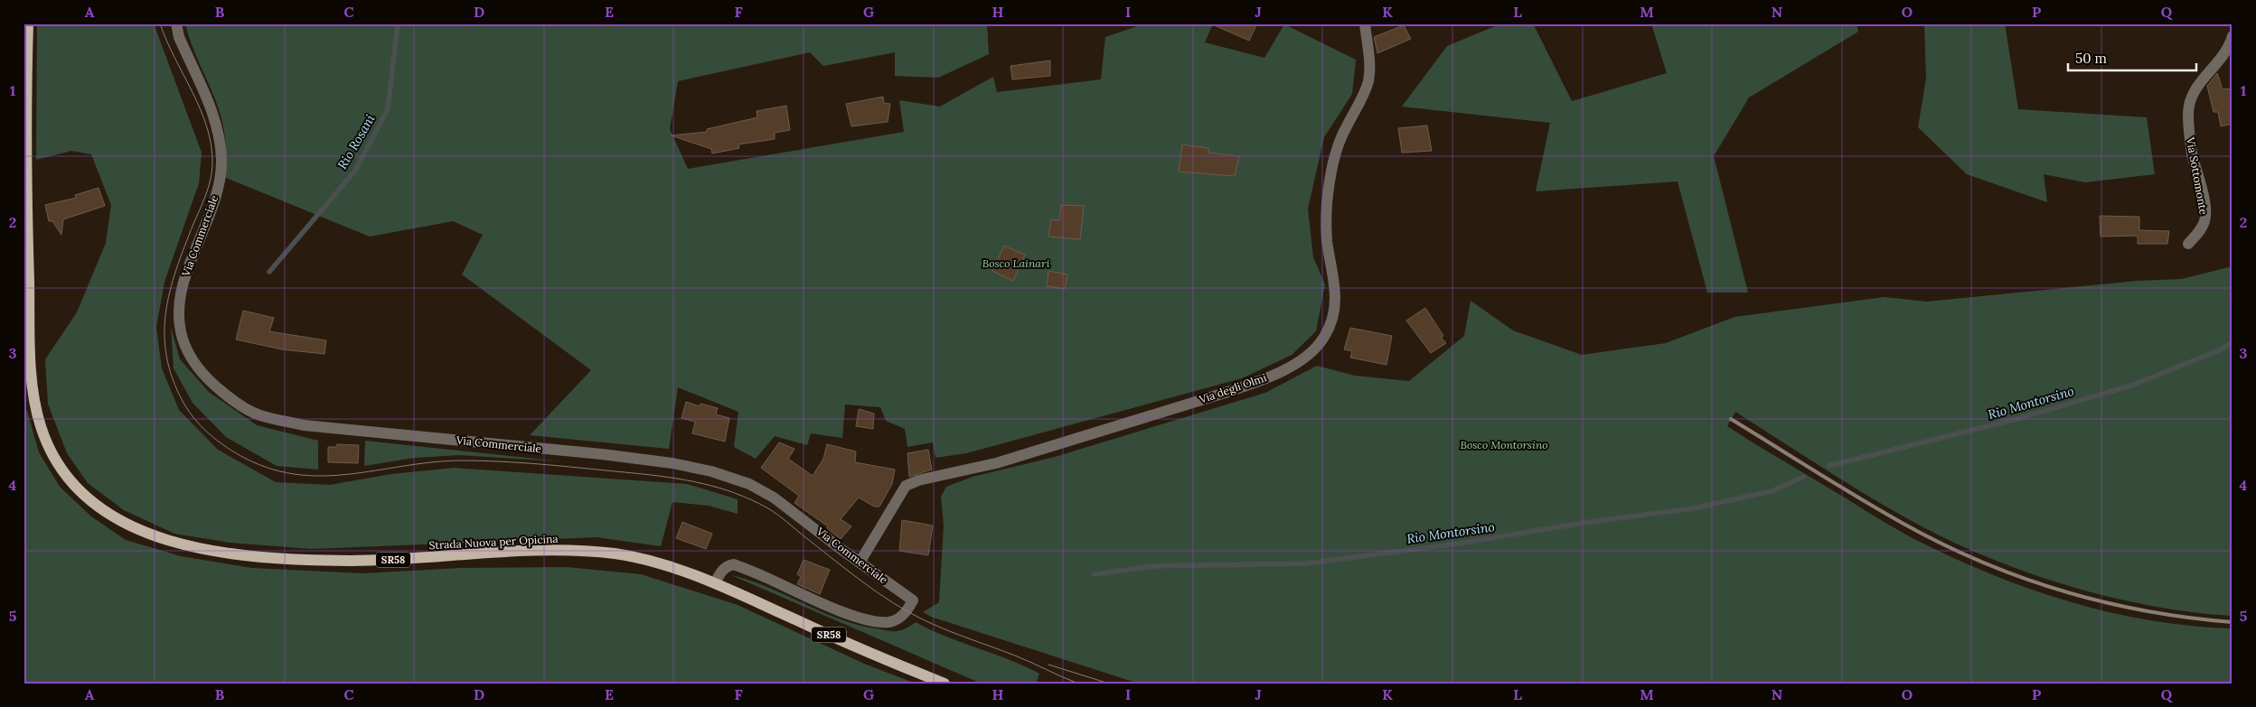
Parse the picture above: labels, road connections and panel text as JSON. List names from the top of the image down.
{
  "streets": {
    "main road": ["Strada Nuova per Opicina", "SR58"],
    "street": ["Via Sottomonte", "Via Commerciale", "Via degli Olmi"]
  },
  "crossings": [
    ["Via Commerciale", "Via degli Olmi"],
    ["Via Commerciale", "Strada Nuova per Opicina"]
  ],
  "water": ["Rio Rosani", "Rio Montorsino"],
  "parks": ["Bosco Lainari", "Bosco Montorsino"],
  "scale_bar": "50 m",
  "grid": {
    "columns": [
      "A",
      "B",
      "C",
      "D",
      "E",
      "F",
      "G",
      "H",
      "I",
      "J",
      "K",
      "L",
      "M",
      "N",
      "O",
      "P",
      "Q"
    ],
    "rows": [
      "1",
      "2",
      "3",
      "4",
      "5"
    ]
  }
}
